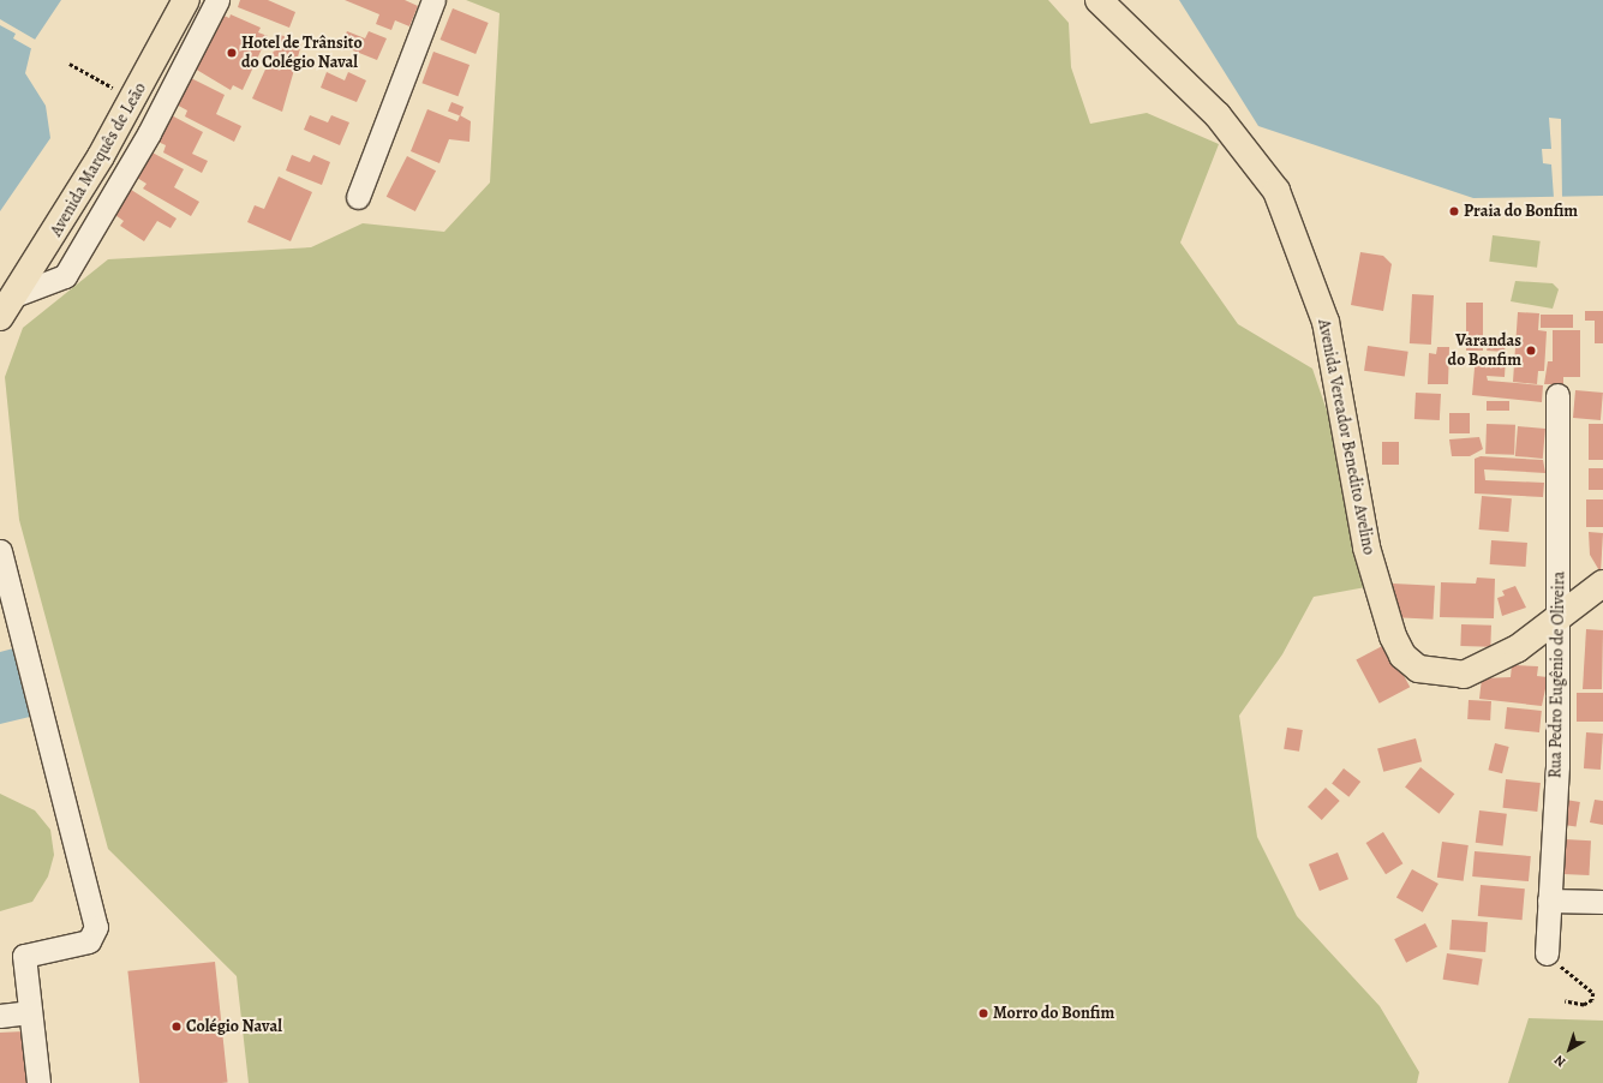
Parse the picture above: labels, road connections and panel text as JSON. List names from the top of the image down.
{
  "streets": {
    "main road": ["Avenida Marquês de Leão", "Avenida Vereador Benedito Avelino"],
    "street": ["Rua Pedro Eugênio de Oliveira"]
  },
  "crossings": [
    ["Avenida Vereador Benedito Avelino", "Rua Pedro Eugênio de Oliveira"]
  ],
  "places": [
    "Hotel de Trânsito do Colégio Naval",
    "Praia do Bonfim",
    "Varandas do Bonfim",
    "Morro do Bonfim",
    "Colégio Naval"
  ],
  "north": "bottom left"
}
